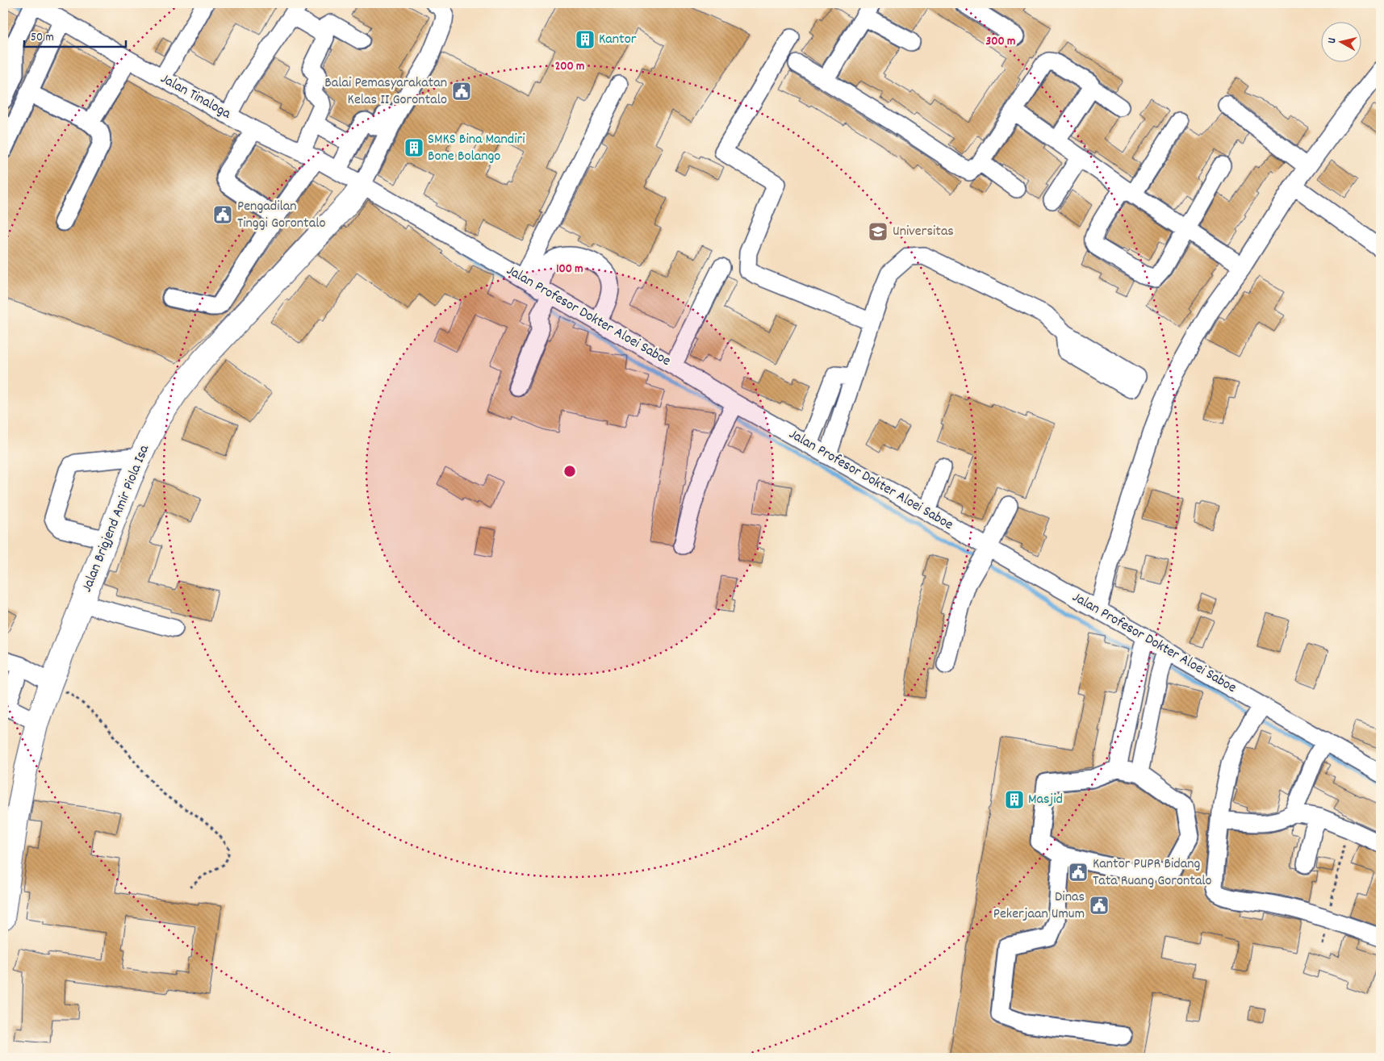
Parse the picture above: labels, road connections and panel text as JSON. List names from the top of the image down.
{
  "streets": {
    "main road": ["Jalan Brigjend Amir Piola Isa"],
    "street": ["Jalan Tinaloga", "Jalan Profesor Dokter Aloei Saboe"]
  },
  "crossings": [
    ["Jalan Tinaloga", "Jalan Profesor Dokter Aloei Saboe"],
    ["Jalan Tinaloga", "Jalan Brigjend Amir Piola Isa"],
    ["Jalan Profesor Dokter Aloei Saboe", "Jalan Brigjend Amir Piola Isa"]
  ],
  "places": {
    "building": ["Kantor", "SMKS Bina Mandiri Bone Bolango", "Masjid"],
    "public building": [
      "Balai Pemasyarakatan Kelas II Gorontalo",
      "Pengadilan Tinggi Gorontalo",
      "Kantor PUPR Bidang Tata Ruang Gorontalo",
      "Dinas Pekerjaan Umum"
    ],
    "school or university": ["Universitas"]
  },
  "scale_bar": "50 m",
  "north": "left",
  "rings": ["300 m", "200 m", "100 m"]
}
